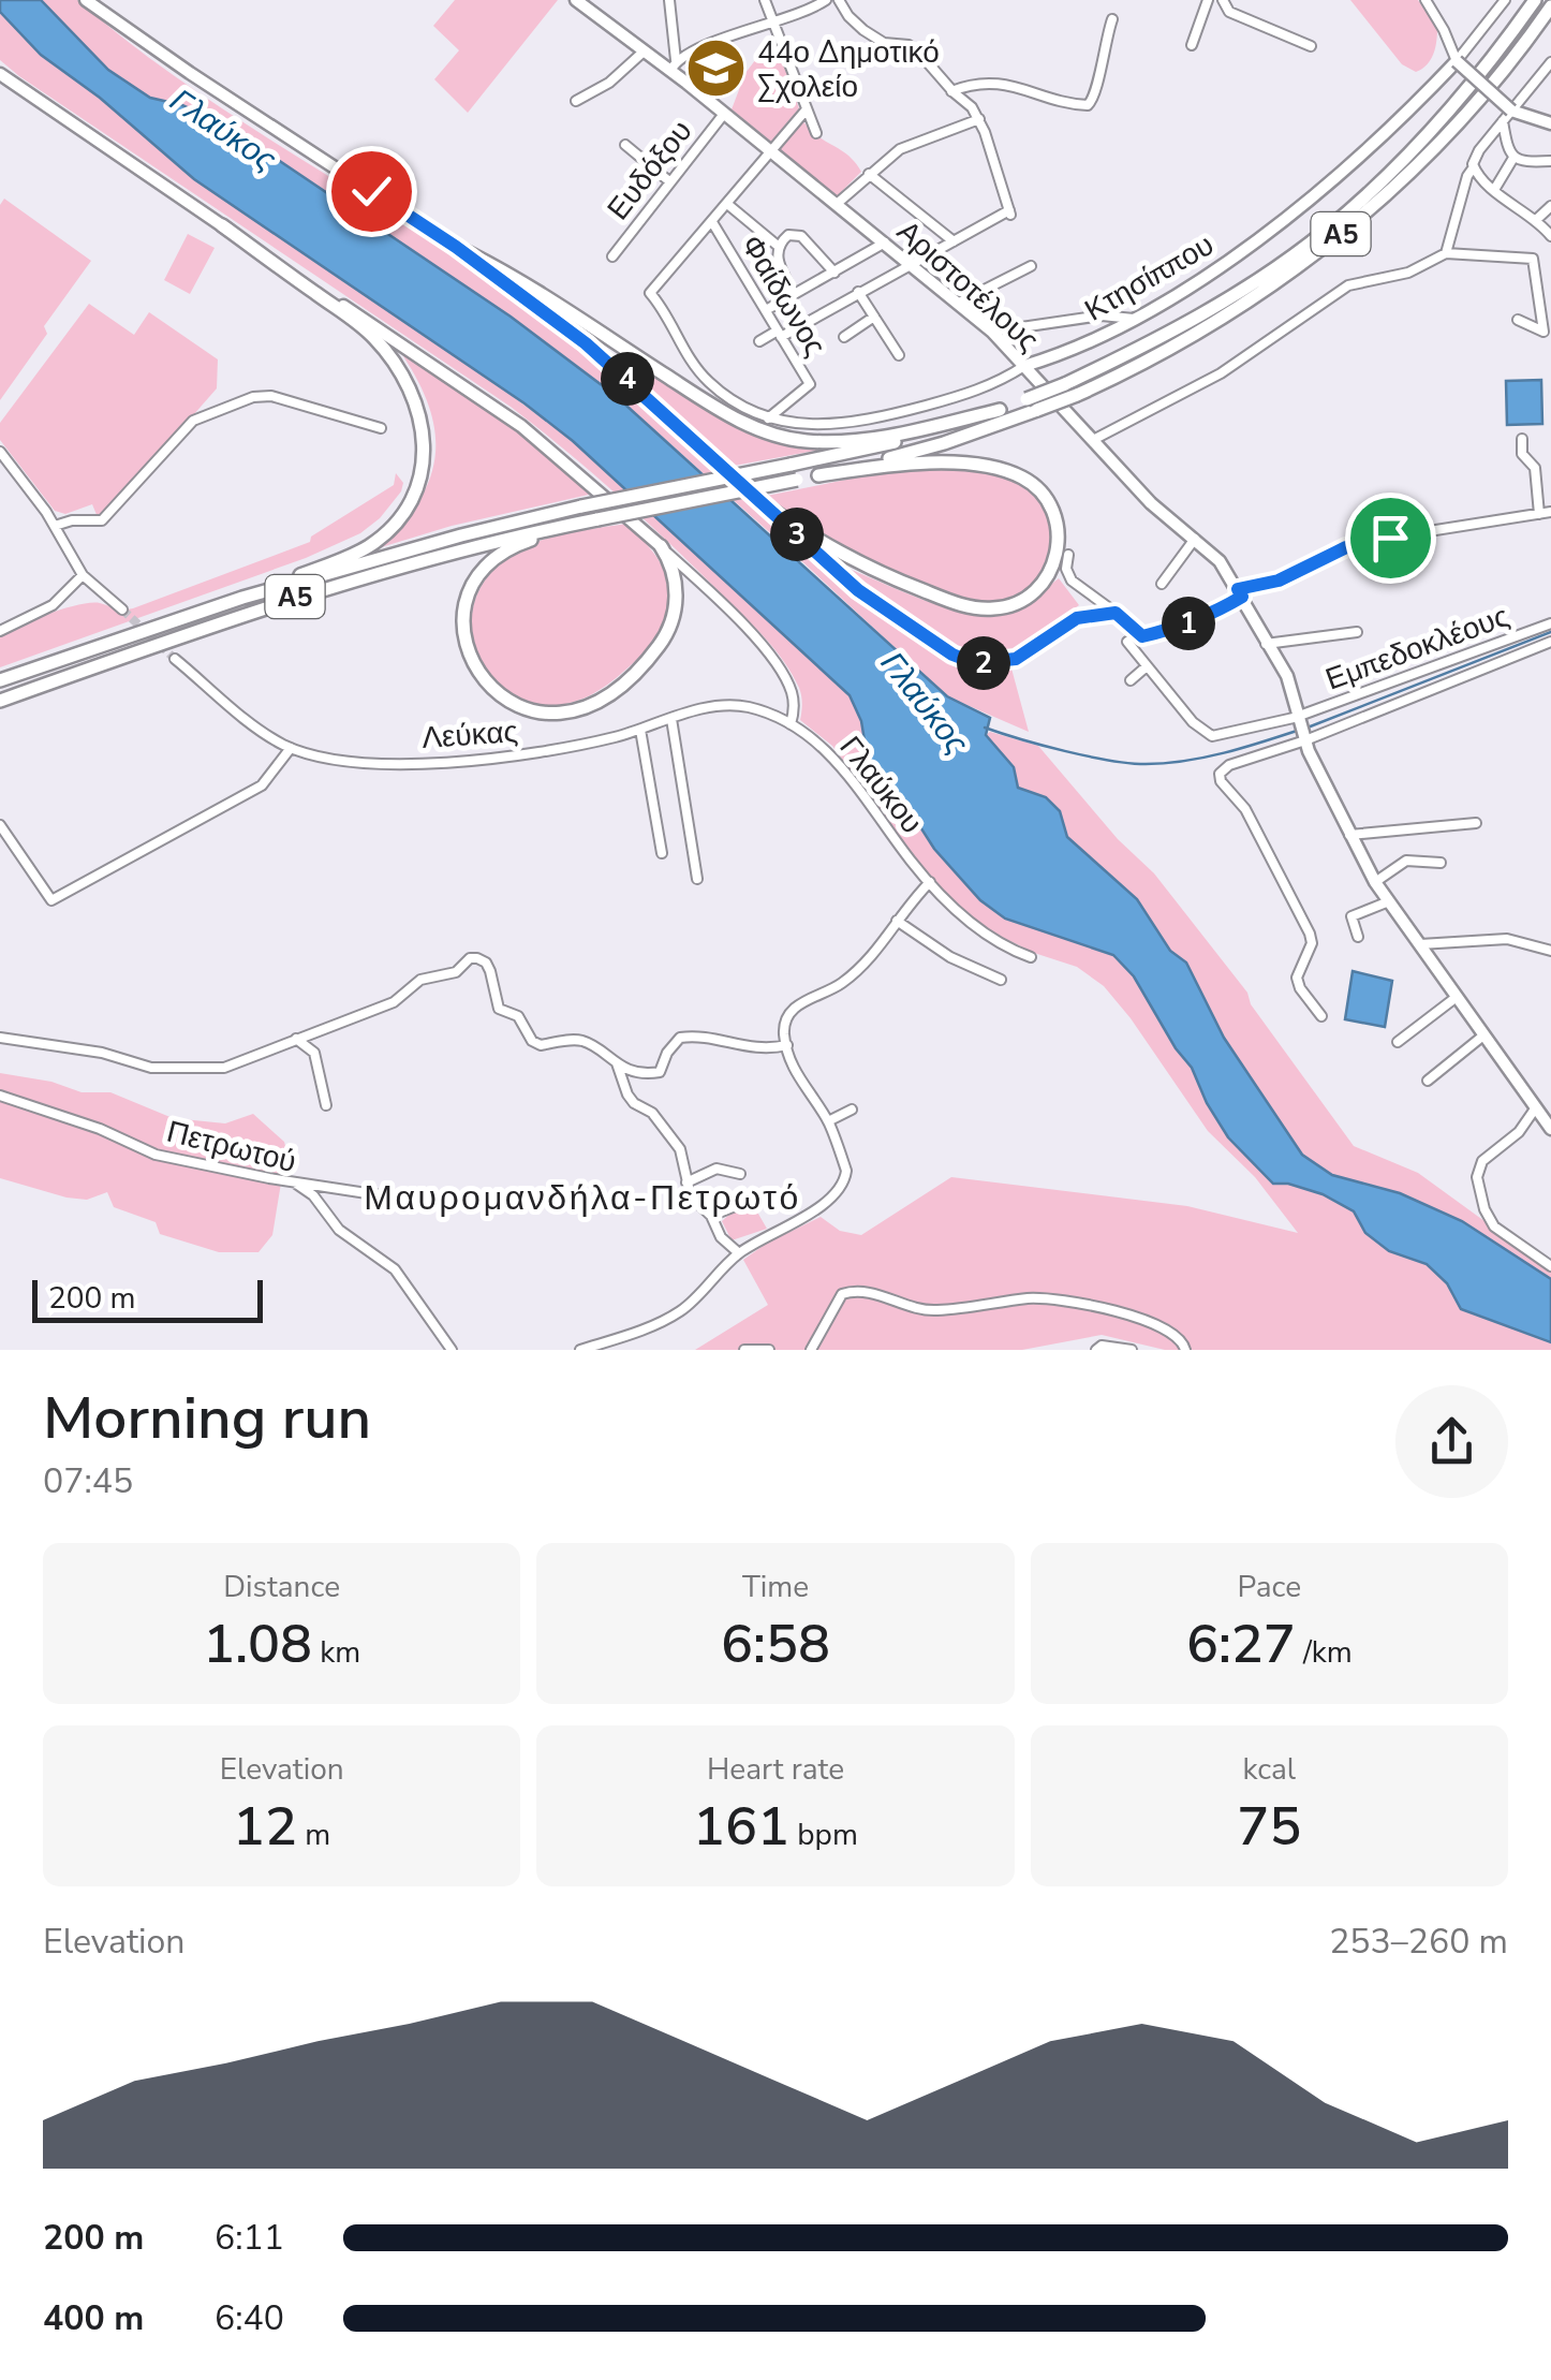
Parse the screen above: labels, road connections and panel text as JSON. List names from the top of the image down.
{
  "streets": {
    "highway": ["Α5"],
    "main road": ["Κτησίππου", "Αριστοτέλους"],
    "street": [
      "Ευδόξου",
      "Φαίδωνος",
      "Εμπεδοκλέους",
      "Λεύκας",
      "Γλαύκου",
      "Πετρωτού"
    ]
  },
  "crossings": [
    ["Ευδόξου", "Αριστοτέλους"],
    ["Κτησίππου", "Αριστοτέλους"],
    ["Κτησίππου", "Φαίδωνος"],
    ["Αριστοτέλους", "Εμπεδοκλέους"],
    ["Λεύκας", "Γλαύκου"]
  ],
  "districts": ["Μαυρομανδήλα-Πετρωτό"],
  "water": ["Γλαύκος"],
  "places": {
    "school or university": ["44ο Δημοτικό Σχολείο"]
  },
  "scale_bar": "200 m",
  "page": {
    "pins": [
      "4",
      "3",
      "1",
      "2"
    ],
    "scale": "200 m",
    "heading": ["Morning run", "07:45"],
    "stats": [
      ["Distance", "1.08 km"],
      ["Time", "6:58"],
      ["Pace", "6:27 /km"],
      ["Elevation", "12 m"],
      ["Heart rate", "161 bpm"],
      ["kcal", "75"]
    ],
    "chart": ["Elevation", "253–260 m"],
    "list": [
      {
        "name": "200 m",
        "note": "6:11"
      },
      {
        "name": "400 m",
        "note": "6:40"
      }
    ]
  }
}
